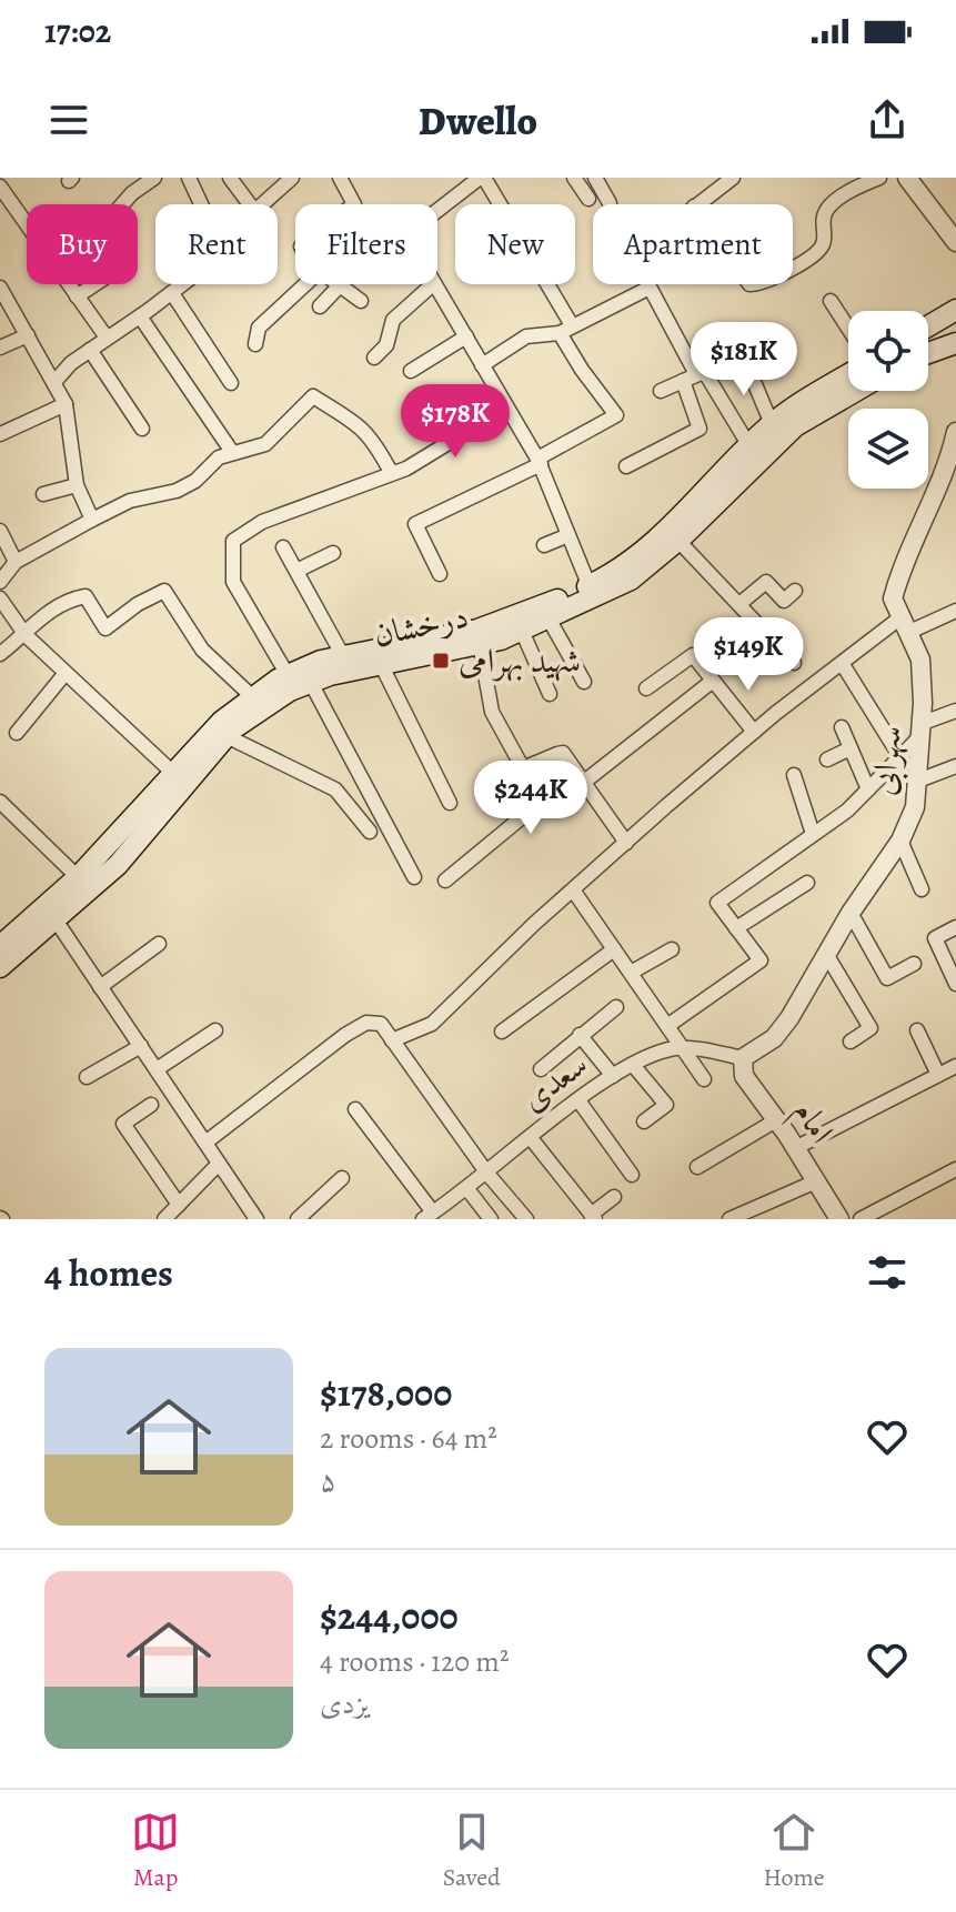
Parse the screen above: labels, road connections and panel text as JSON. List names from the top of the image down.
{
  "streets": {
    "main road": ["درخشان"],
    "street": ["سهرابی", "سعدی", "امام"]
  },
  "crossings": [
    ["سهرابی", "سعدی"],
    ["سهرابی", "امام"],
    ["سعدی", "امام"]
  ],
  "places": {
    "transit": ["شهید بهرامی"]
  },
  "page": {
    "status": "17:02",
    "header": "Dwello",
    "chip": [
      "Buy",
      "Rent",
      "Filters",
      "New",
      "Apartment"
    ],
    "price": [
      "$181K",
      "$178K",
      "$149K",
      "$244K"
    ],
    "heading": "4 homes",
    "list": [
      {
        "name": "$178,000",
        "note": "2 rooms · 64 m² · ۵"
      },
      {
        "name": "$244,000",
        "note": "4 rooms · 120 m² · یزدی"
      }
    ],
    "tabs": ["Map", "Saved", "Home"]
  }
}
